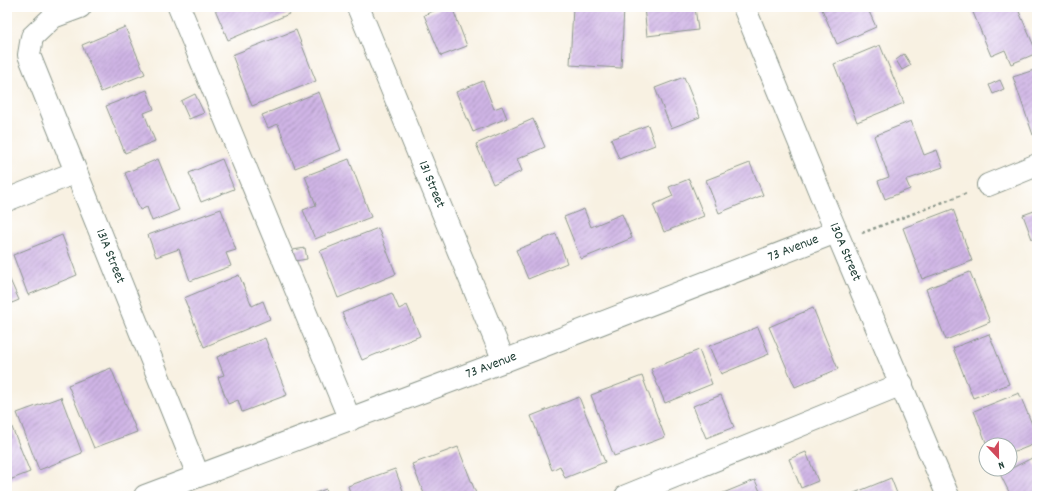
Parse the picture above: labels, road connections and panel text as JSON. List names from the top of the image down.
{
  "streets": {
    "street": [
      "131 Street",
      "73 Avenue",
      "130A Street",
      "131A Street"
    ]
  },
  "crossings": [
    ["131 Street", "73 Avenue"],
    ["73 Avenue", "130A Street"],
    ["73 Avenue", "131A Street"]
  ],
  "north": "bottom"
}
